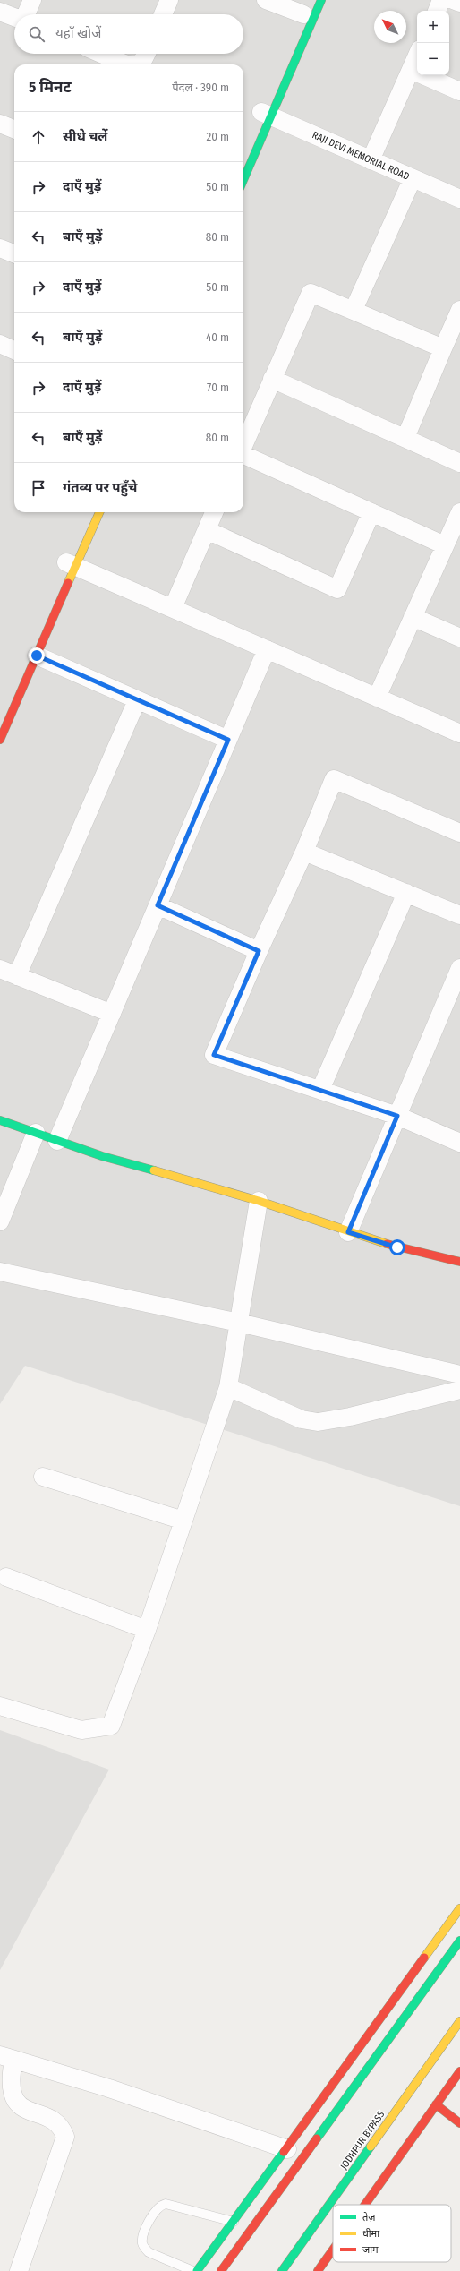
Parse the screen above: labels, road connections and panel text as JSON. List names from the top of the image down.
{
  "streets": {
    "main road": ["JODHPUR BYPASS"],
    "street": ["RAJI DEVI MEMORIAL ROAD"]
  },
  "legend": ["तेज़", "धीमा", "जाम"],
  "north": "top left",
  "page": {
    "map_buttons": ["+", "−"],
    "search": "यहाँ खोजें",
    "heading": ["5 मिनट", "पैदल · 390 m"],
    "list": [
      ["सीधे चलें", "20 m"],
      ["दाएँ मुड़ें", "50 m"],
      ["बाएँ मुड़ें", "80 m"],
      ["दाएँ मुड़ें", "50 m"],
      ["बाएँ मुड़ें", "40 m"],
      ["दाएँ मुड़ें", "70 m"],
      ["बाएँ मुड़ें", "80 m"],
      "गंतव्य पर पहुँचे"
    ]
  }
}
